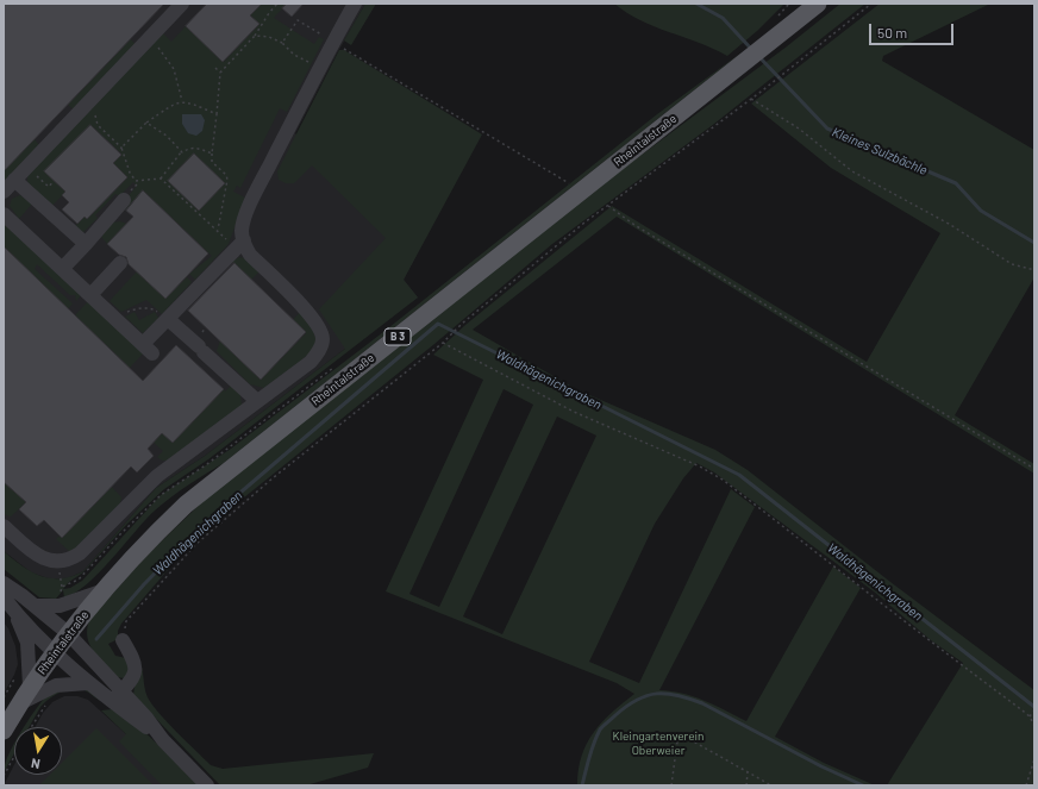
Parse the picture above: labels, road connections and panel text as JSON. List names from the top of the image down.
{
  "streets": {
    "main road": ["Rheintalstraße", "B 3"]
  },
  "water": ["Kleines Sulzbächle", "Waldhägenichgraben"],
  "parks": ["Kleingartenverein Oberweier"],
  "scale_bar": "50 m",
  "north": "bottom"
}
